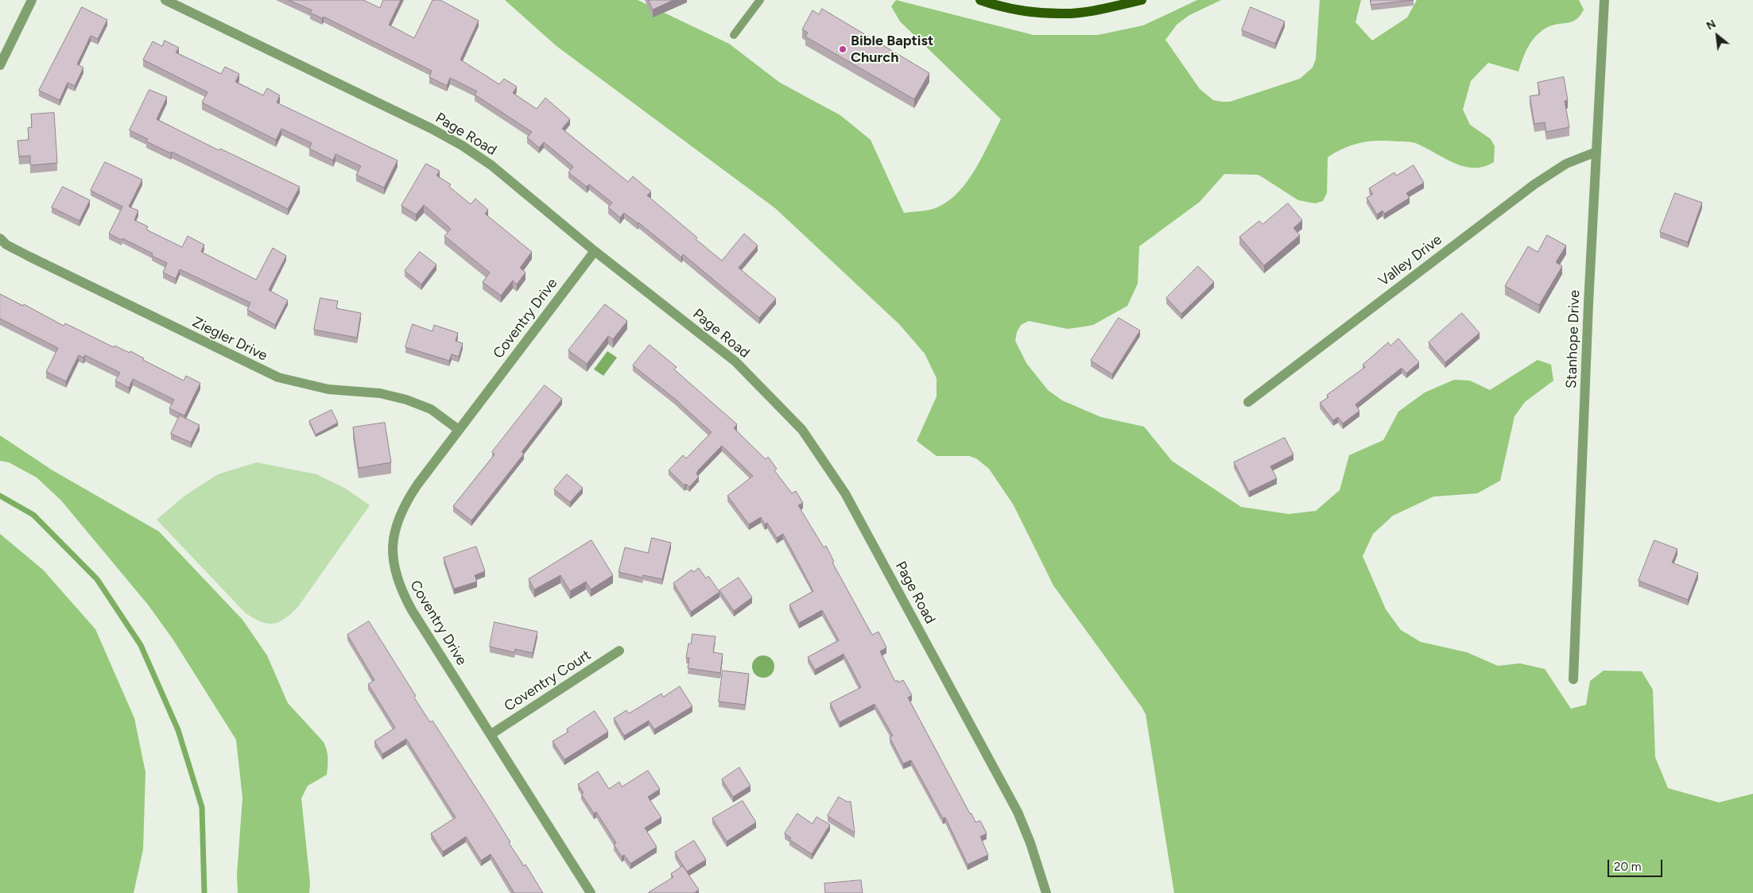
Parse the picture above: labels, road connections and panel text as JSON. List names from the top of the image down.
{
  "streets": {
    "street": [
      "Page Road",
      "Valley Drive",
      "Coventry Drive",
      "Ziegler Drive",
      "Stanhope Drive",
      "Coventry Court"
    ]
  },
  "crossings": [
    ["Page Road", "Coventry Drive"],
    ["Valley Drive", "Stanhope Drive"],
    ["Coventry Drive", "Ziegler Drive"],
    ["Coventry Drive", "Coventry Court"]
  ],
  "places": ["Bible Baptist Church"],
  "scale_bar": "20 m",
  "north": "top left"
}
